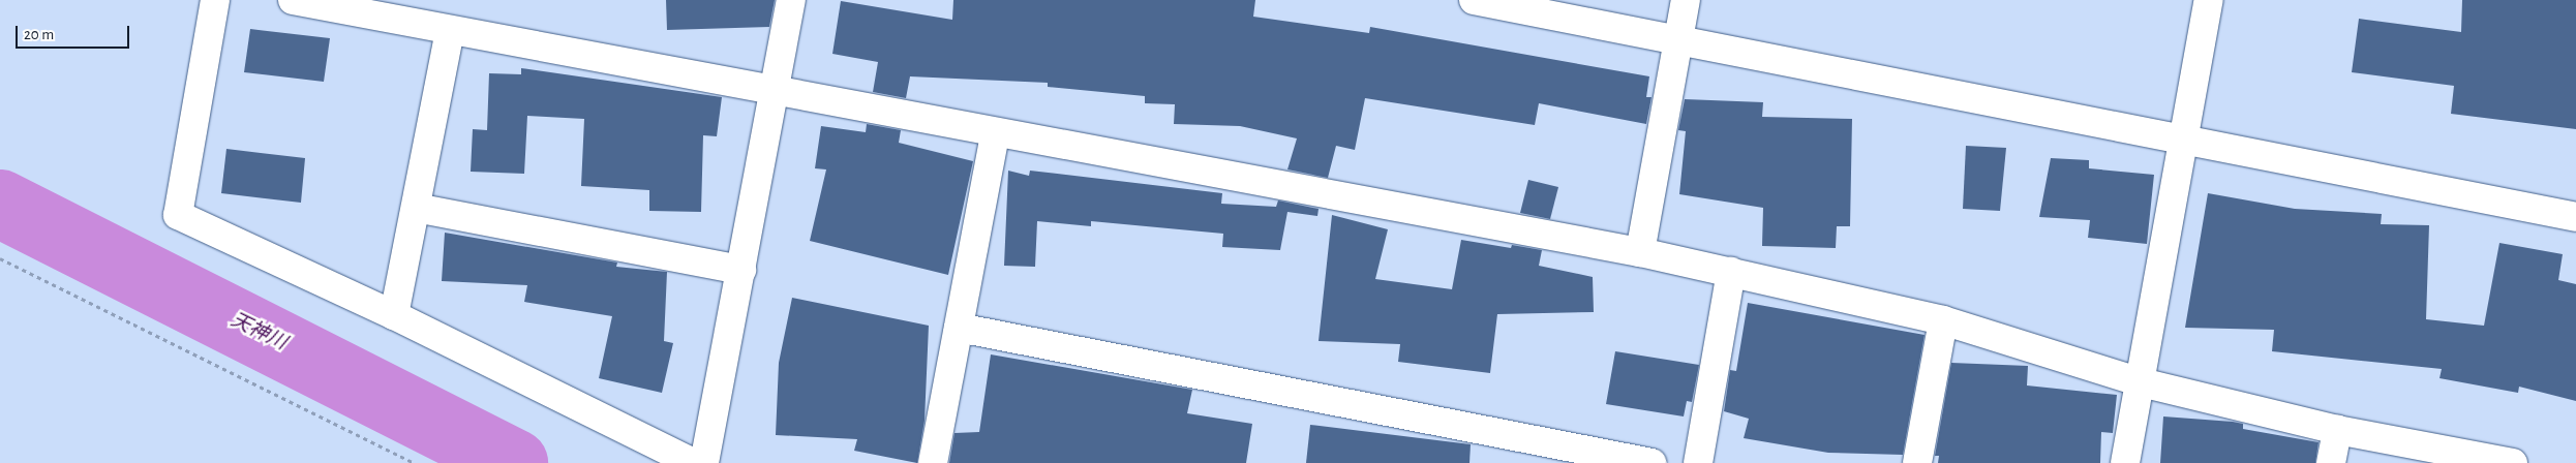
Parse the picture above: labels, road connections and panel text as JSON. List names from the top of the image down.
{
  "water": ["天神川"],
  "scale_bar": "20 m"
}
